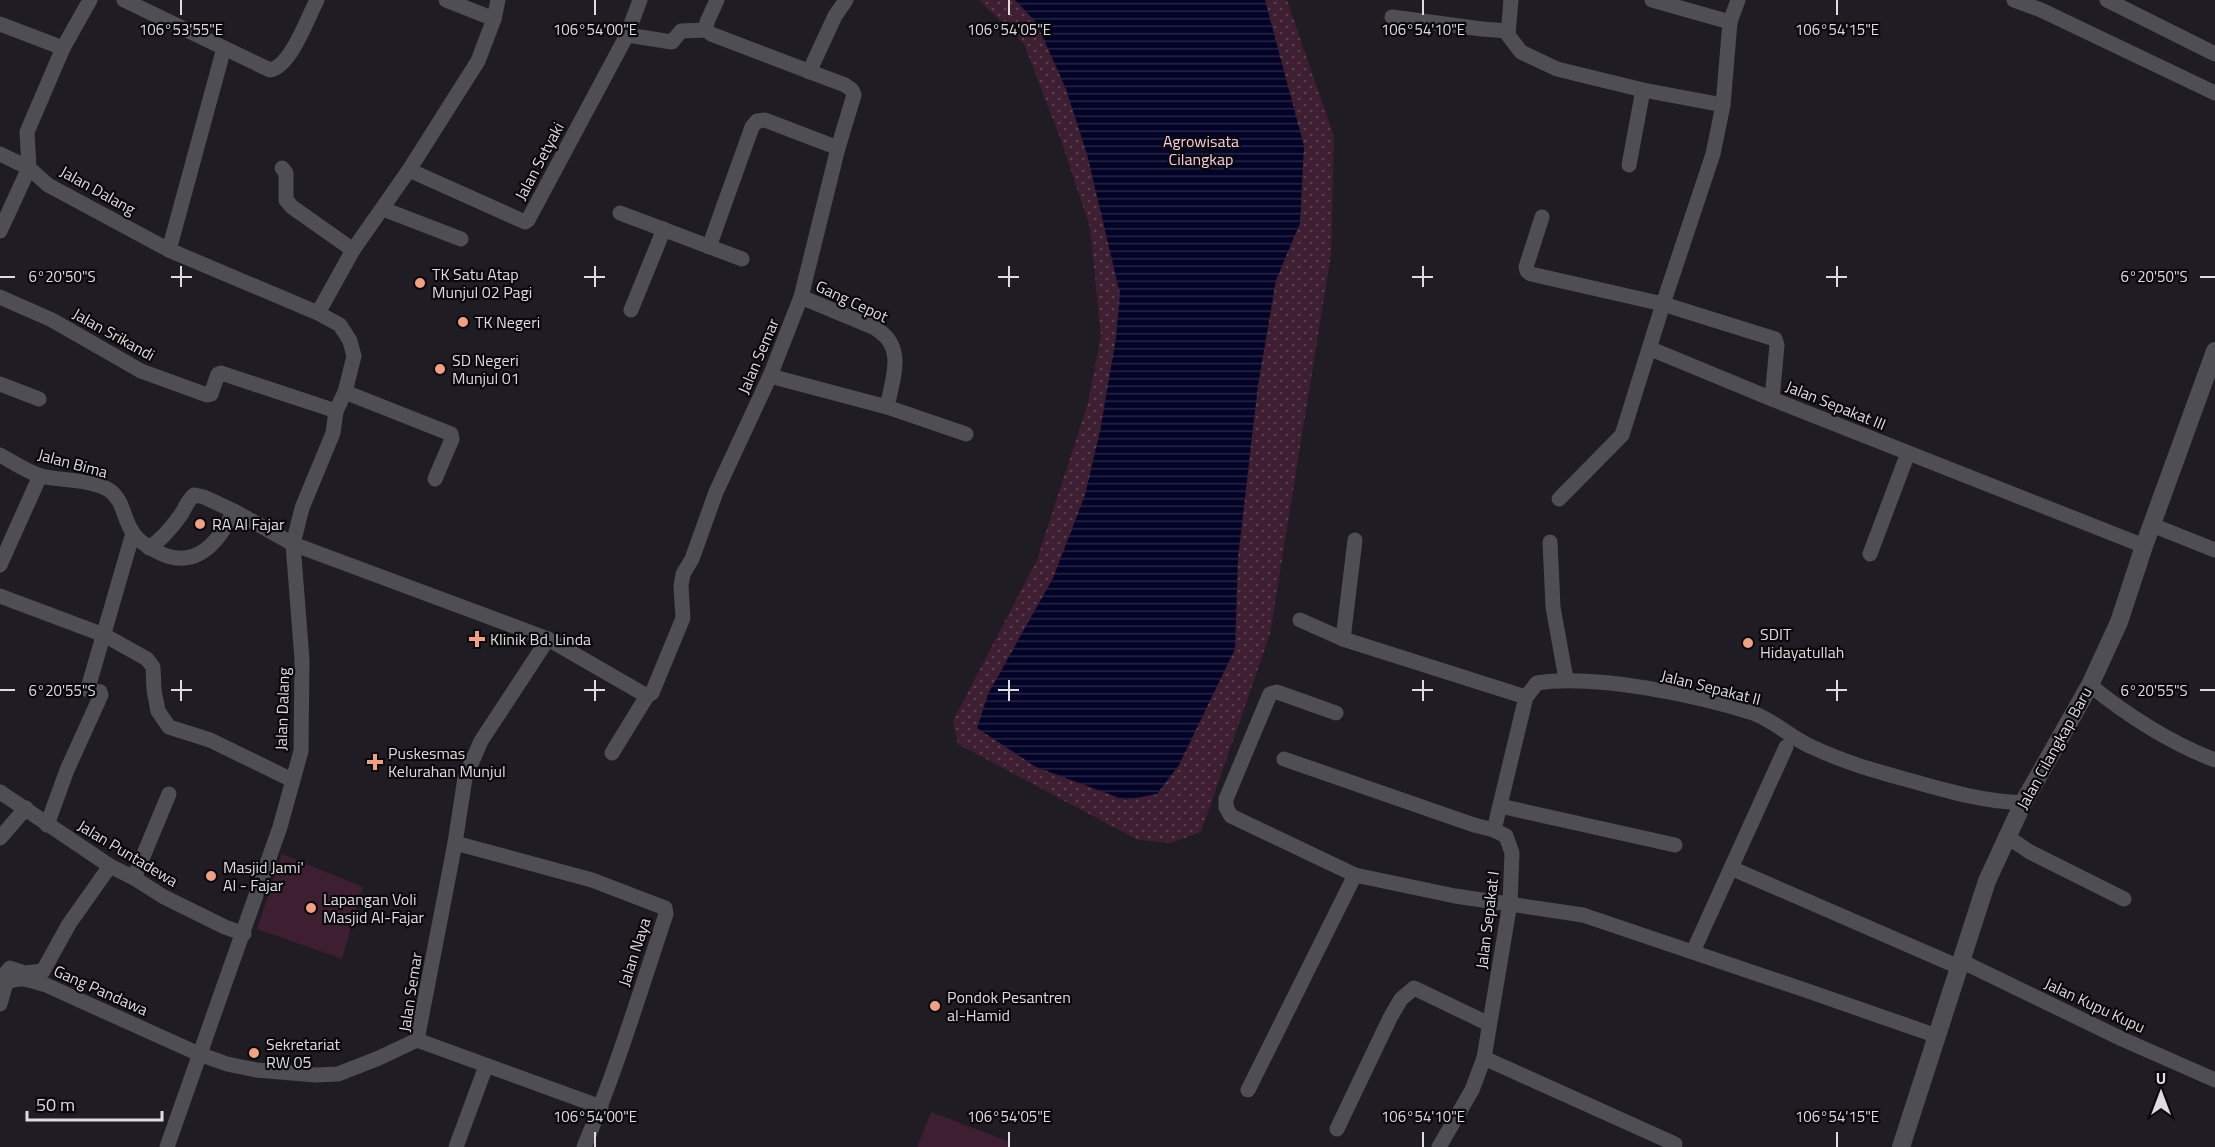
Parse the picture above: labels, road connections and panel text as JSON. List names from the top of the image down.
{
  "streets": {
    "street": [
      "Jalan Setyaki",
      "Jalan Dalang",
      "Gang Cepot",
      "Jalan Srikandi",
      "Jalan Semar",
      "Jalan Sepakat III",
      "Jalan Bima",
      "Jalan Sepakat II",
      "Jalan Cilangkap Baru",
      "Jalan Puntadewa",
      "Jalan Sepakat I",
      "Jalan Naya",
      "Gang Pandawa",
      "Jalan Kupu Kupu"
    ]
  },
  "crossings": [
    ["Jalan Dalang", "Jalan Srikandi"],
    ["Jalan Dalang", "Jalan Puntadewa"],
    ["Jalan Dalang", "Gang Pandawa"],
    ["Gang Cepot", "Jalan Semar"],
    ["Jalan Semar", "Jalan Naya"],
    ["Jalan Sepakat III", "Jalan Cilangkap Baru"],
    ["Jalan Sepakat II", "Jalan Cilangkap Baru"],
    ["Jalan Cilangkap Baru", "Jalan Kupu Kupu"]
  ],
  "parks": ["Agrowisata Cilangkap"],
  "places": {
    "other": [
      "TK Satu Atap Munjul 02 Pagi",
      "TK Negeri",
      "SD Negeri Munjul 01",
      "RA Al Fajar",
      "SDIT Hidayatullah",
      "Masjid Jami' Al - Fajar",
      "Lapangan Voli Masjid Al-Fajar",
      "Pondok Pesantren al-Hamid",
      "Sekretariat RW 05"
    ],
    "health": ["Klinik Bd. Linda", "Puskesmas Kelurahan Munjul"]
  },
  "scale_bar": "50 m",
  "north": "top",
  "coordinates": [
    "106°53'55\"E",
    "106°54'00\"E",
    "106°54'05\"E",
    "106°54'10\"E",
    "106°54'15\"E",
    "6°20'50\"S",
    "6°20'55\"S"
  ]
}
